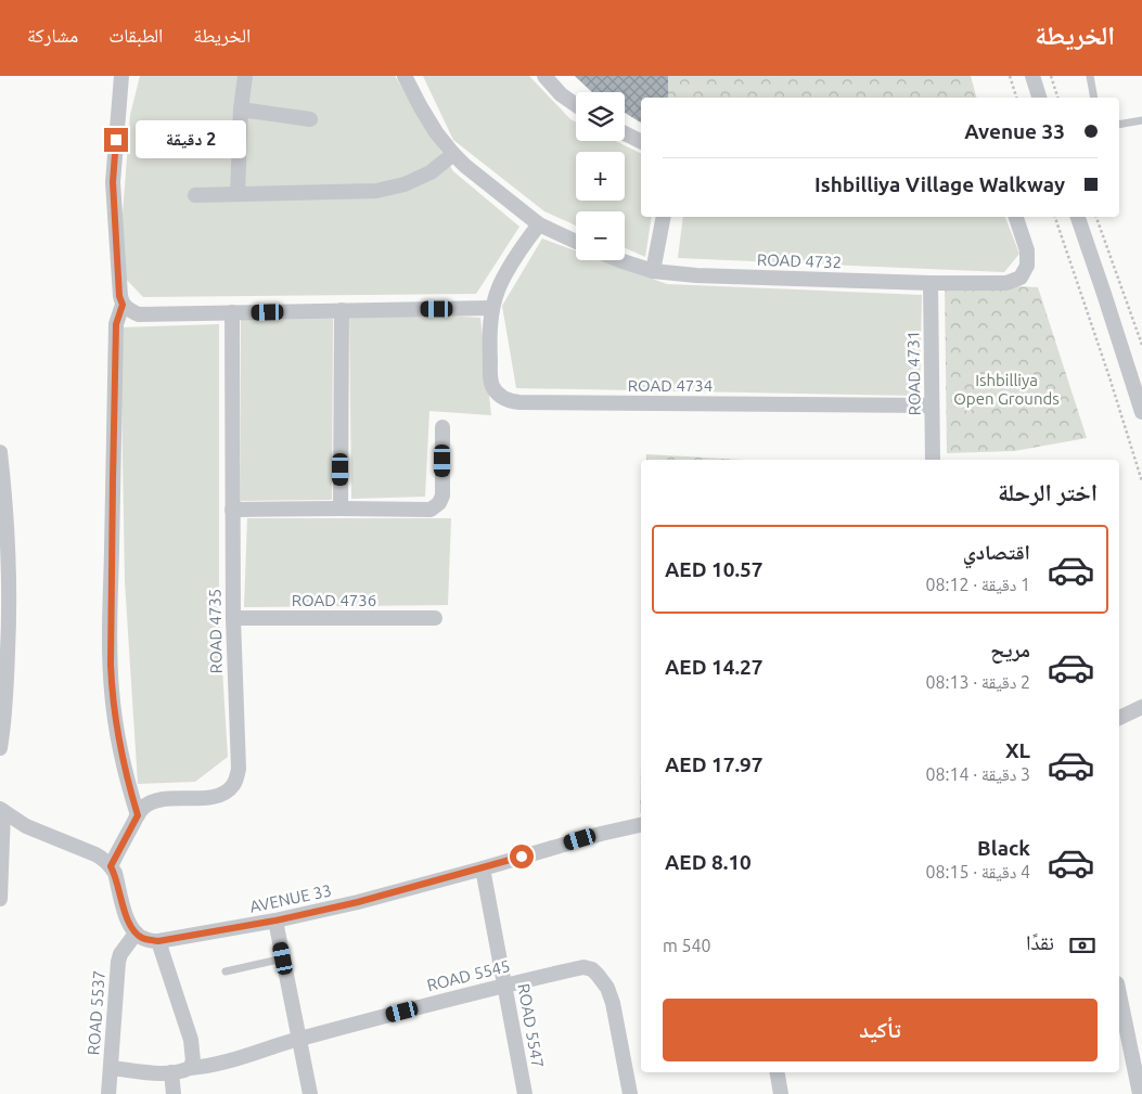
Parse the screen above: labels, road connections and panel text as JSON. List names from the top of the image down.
{
  "streets": {
    "street": [
      "ROAD 4732",
      "ROAD 4731",
      "ROAD 4734",
      "ROAD 4736",
      "ROAD 4735",
      "AVENUE 33",
      "ROAD 5545",
      "ROAD 5537",
      "ROAD 5547"
    ]
  },
  "crossings": [
    ["ROAD 4732", "ROAD 4731"],
    ["ROAD 4731", "ROAD 4734"],
    ["ROAD 4736", "ROAD 4735"],
    ["AVENUE 33", "ROAD 5537"],
    ["AVENUE 33", "ROAD 5547"],
    ["ROAD 5545", "ROAD 5537"],
    ["ROAD 5545", "ROAD 5547"]
  ],
  "parks": ["Ishbilliya Open Grounds"],
  "page": {
    "header": "الخريطة",
    "nav": ["الخريطة", "الطبقات", "مشاركة"],
    "map_buttons": ["+", "−"],
    "banner": ["Avenue 33", "Ishbilliya Village Walkway"],
    "bubble": "2 دقيقة",
    "heading": "اختر الرحلة",
    "list": [
      {
        "name": "اقتصادي",
        "note": "1 دقيقة · 08:12",
        "value": "AED 10.57"
      },
      {
        "name": "مريح",
        "note": "2 دقيقة · 08:13",
        "value": "AED 14.27"
      },
      {
        "name": "XL",
        "note": "3 دقيقة · 08:14",
        "value": "AED 17.97"
      },
      {
        "name": "Black",
        "note": "4 دقيقة · 08:15",
        "value": "AED 8.10"
      }
    ],
    "pay": ["نقدًا", "540 m"],
    "buttons": "تأكيد"
  }
}
